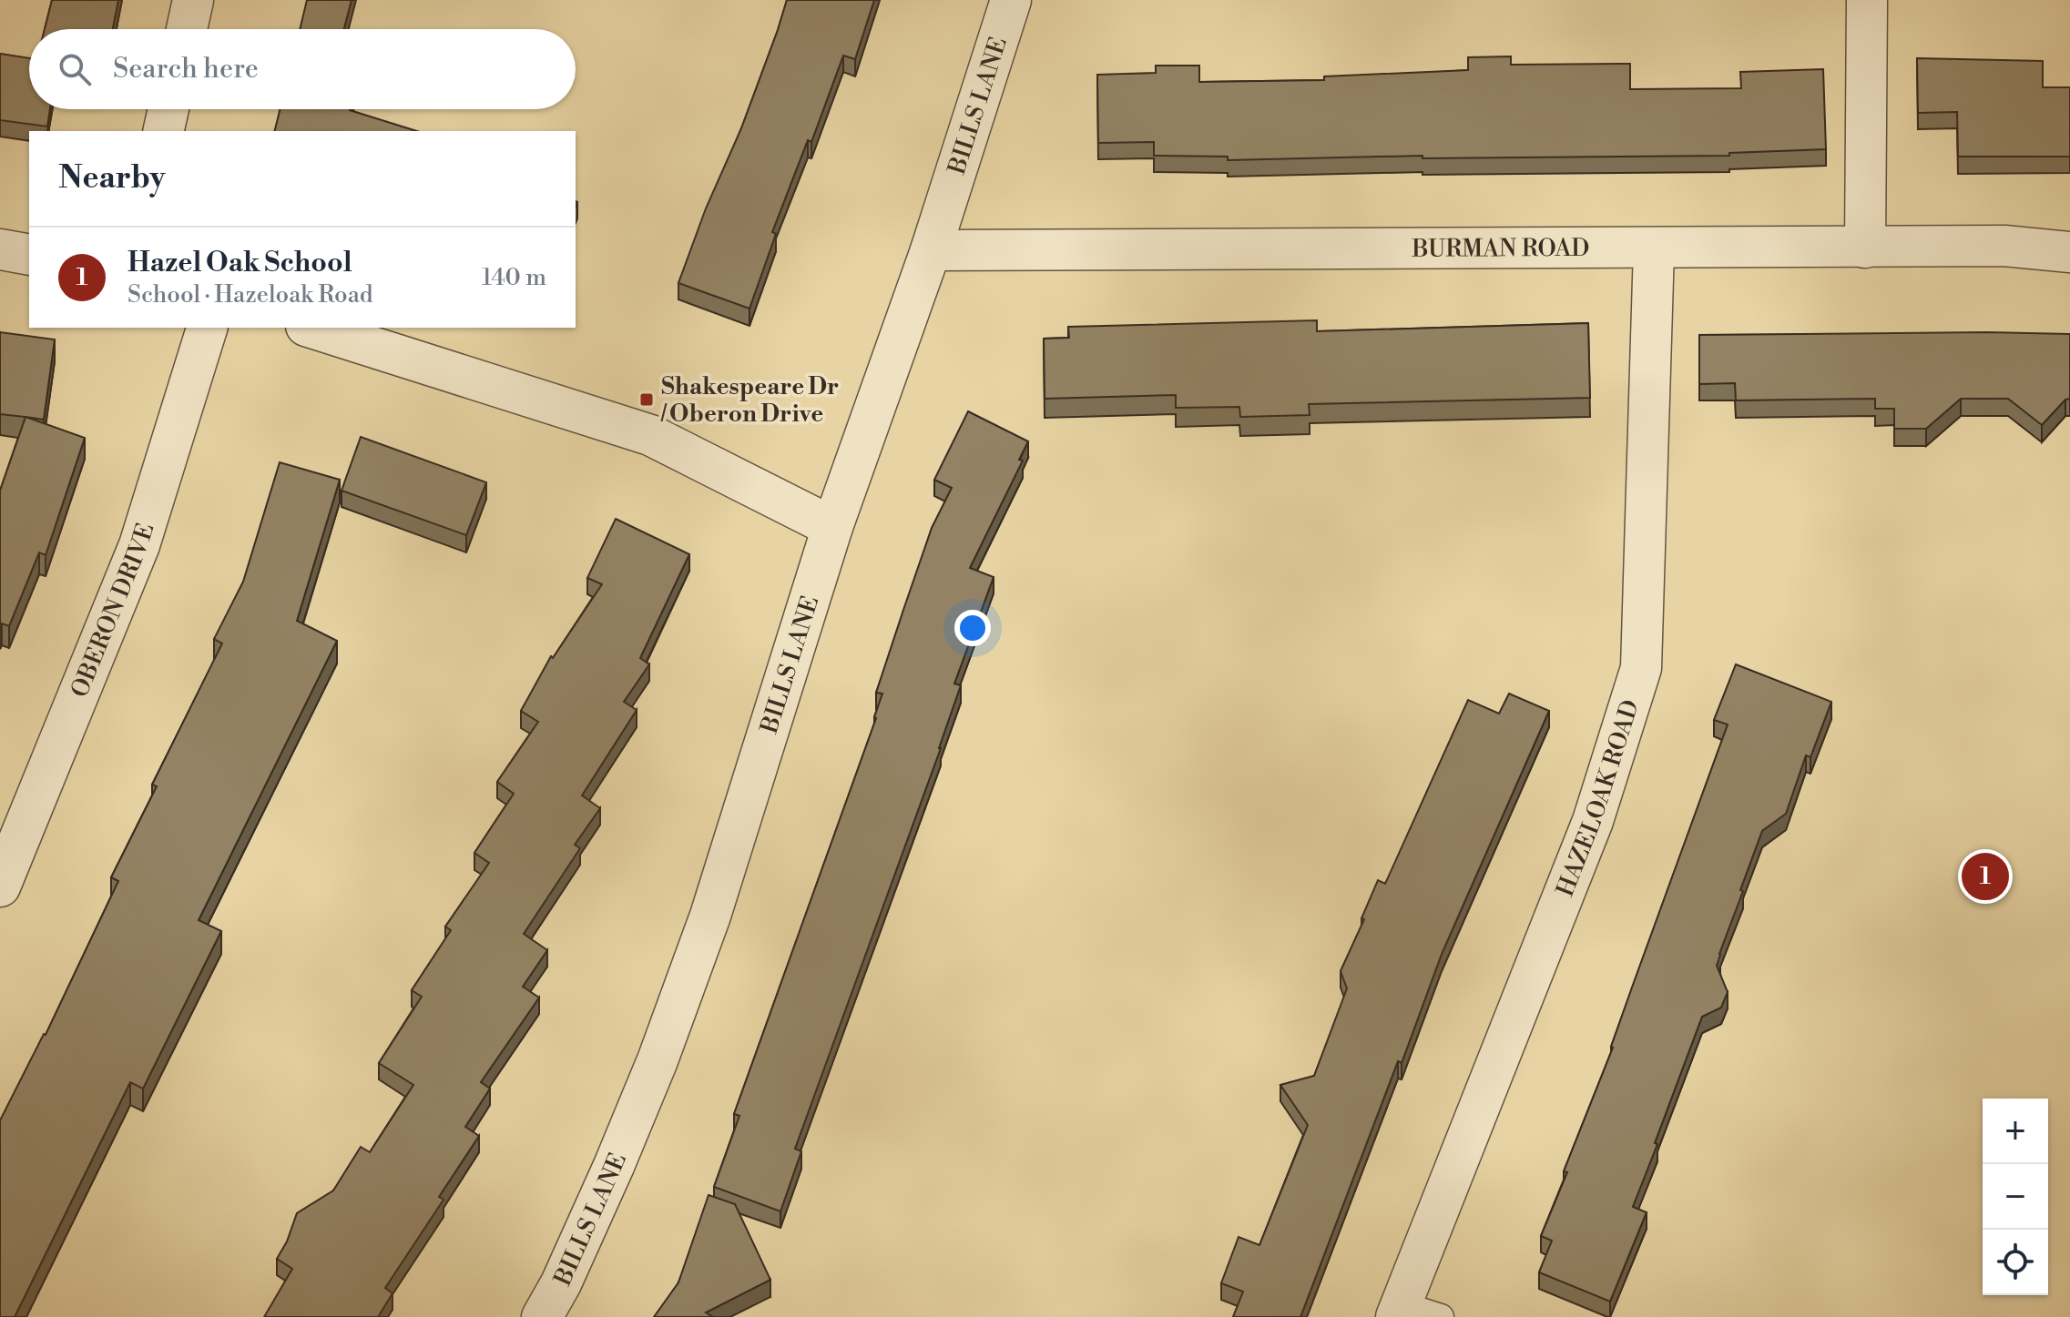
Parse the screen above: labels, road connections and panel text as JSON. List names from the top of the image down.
{
  "streets": {
    "street": [
      "BILLS LANE",
      "BURMAN ROAD",
      "OBERON DRIVE",
      "HAZELOAK ROAD"
    ]
  },
  "crossings": [
    ["BILLS LANE", "BURMAN ROAD"],
    ["BURMAN ROAD", "HAZELOAK ROAD"]
  ],
  "places": {
    "transit": ["Shakespeare Dr / Oberon Drive"]
  },
  "page": {
    "search": "Search here",
    "heading": "Nearby",
    "list": [
      {
        "mark": "1",
        "name": "Hazel Oak School",
        "note": "School · Hazeloak Road",
        "value": "140 m"
      }
    ],
    "pins": "1",
    "map_buttons": ["+", "−"]
  }
}
